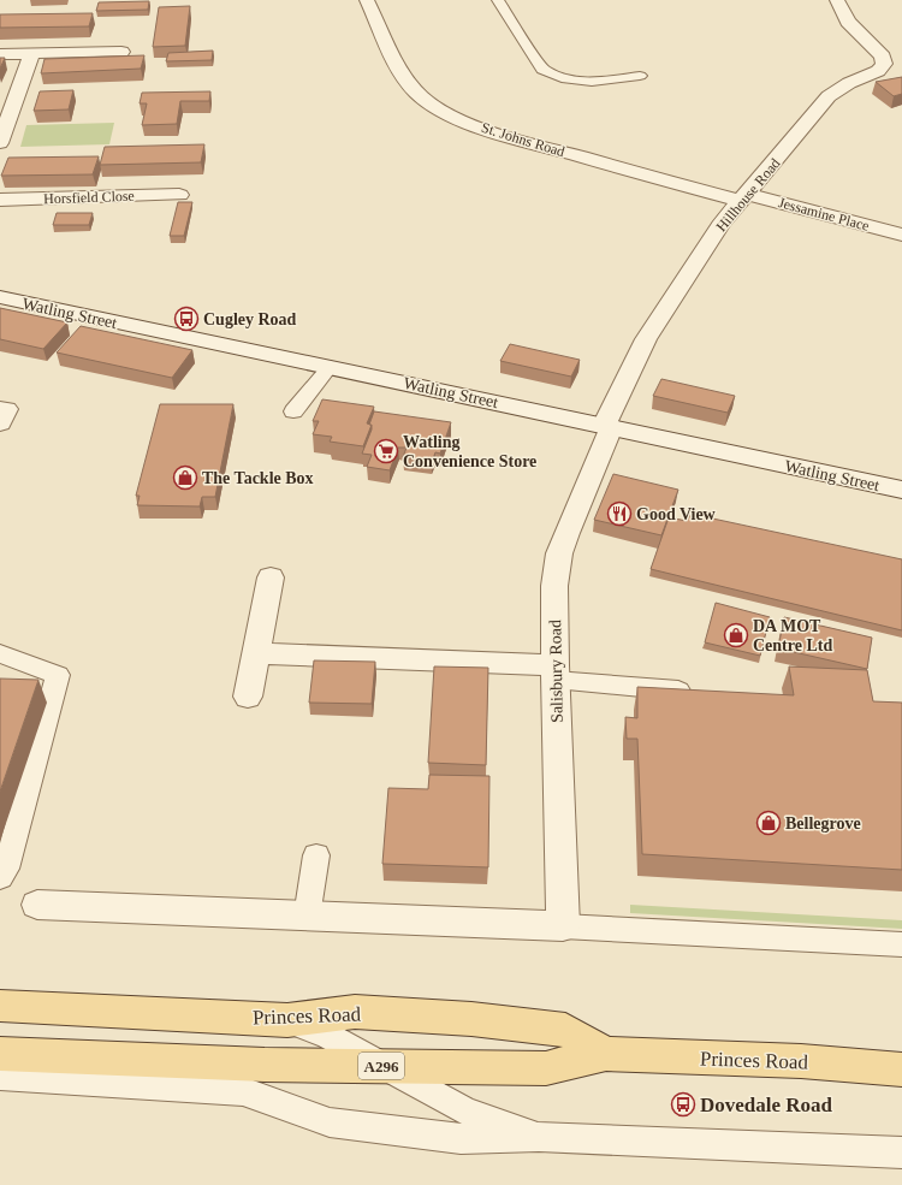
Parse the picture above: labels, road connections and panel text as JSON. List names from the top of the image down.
{
  "streets": {
    "main road": ["Princes Road", "A296"],
    "street": [
      "St. Johns Road",
      "Hillhouse Road",
      "Horsfield Close",
      "Jessamine Place",
      "Watling Street",
      "Salisbury Road"
    ]
  },
  "crossings": [
    ["St. Johns Road", "Hillhouse Road"],
    ["St. Johns Road", "Jessamine Place"],
    ["Hillhouse Road", "Jessamine Place"],
    ["Hillhouse Road", "Watling Street"],
    ["Hillhouse Road", "Salisbury Road"],
    ["Watling Street", "Salisbury Road"]
  ],
  "places": {
    "bus stop": ["Cugley Road", "Dovedale Road"],
    "supermarket": ["Watling Convenience Store"],
    "shop": ["The Tackle Box", "DA MOT Centre Ltd", "Bellegrove"],
    "restaurant": ["Good View"]
  }
}
